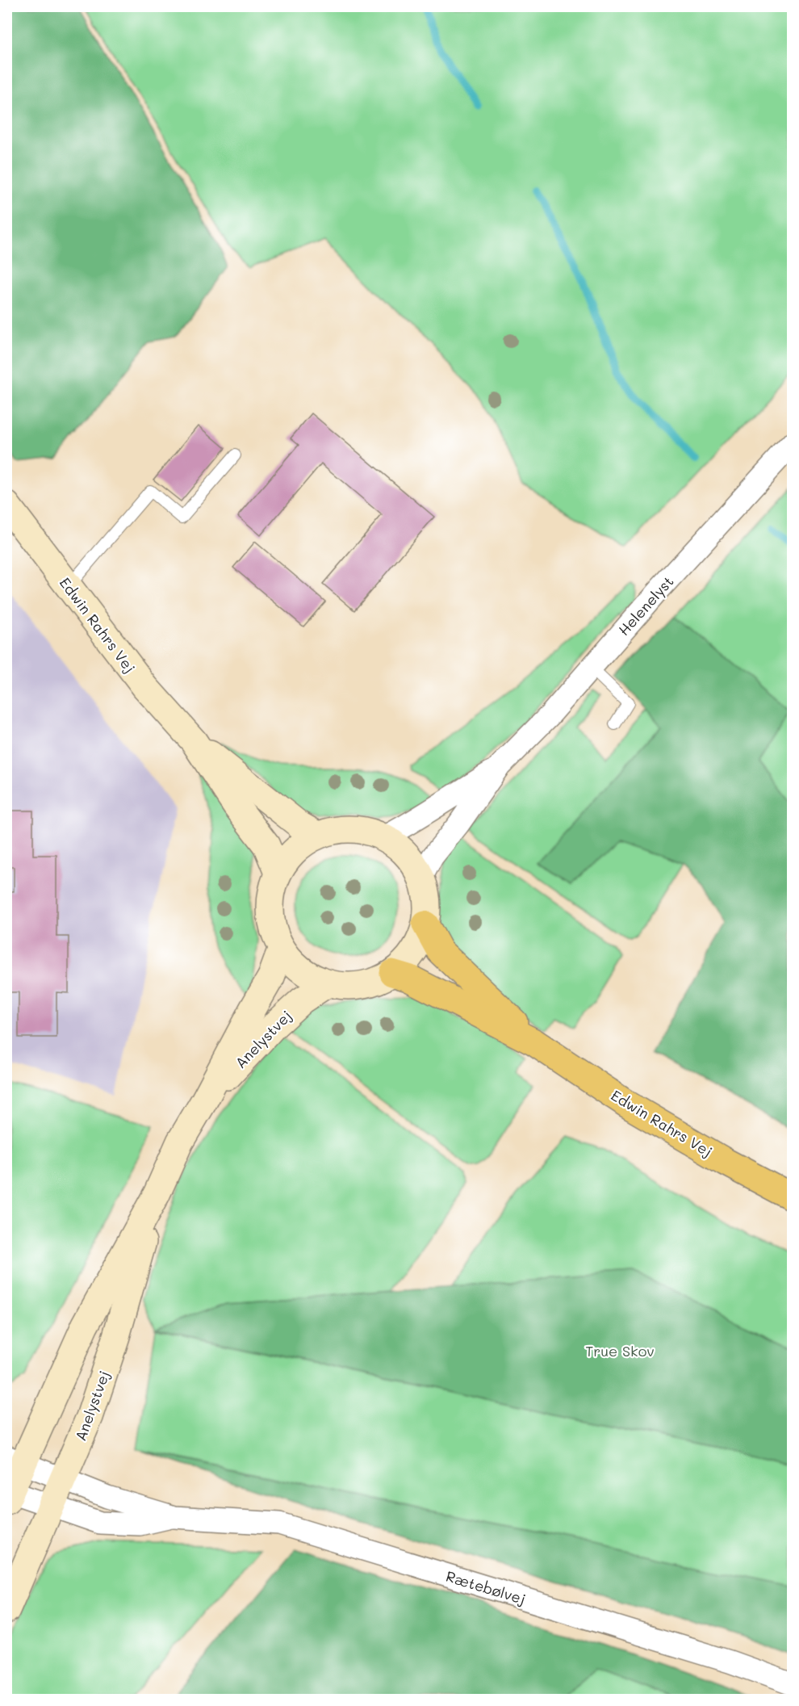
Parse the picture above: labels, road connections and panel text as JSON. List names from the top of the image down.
{
  "streets": {
    "highway": ["Edwin Rahrs Vej"],
    "street": ["Helenelyst", "Anelystvej", "Rætebølvej"]
  },
  "crossings": [
    ["Helenelyst", "Edwin Rahrs Vej"],
    ["Helenelyst", "Anelystvej"],
    ["Edwin Rahrs Vej", "Anelystvej"],
    ["Anelystvej", "Rætebølvej"]
  ],
  "parks": ["True Skov"]
}
